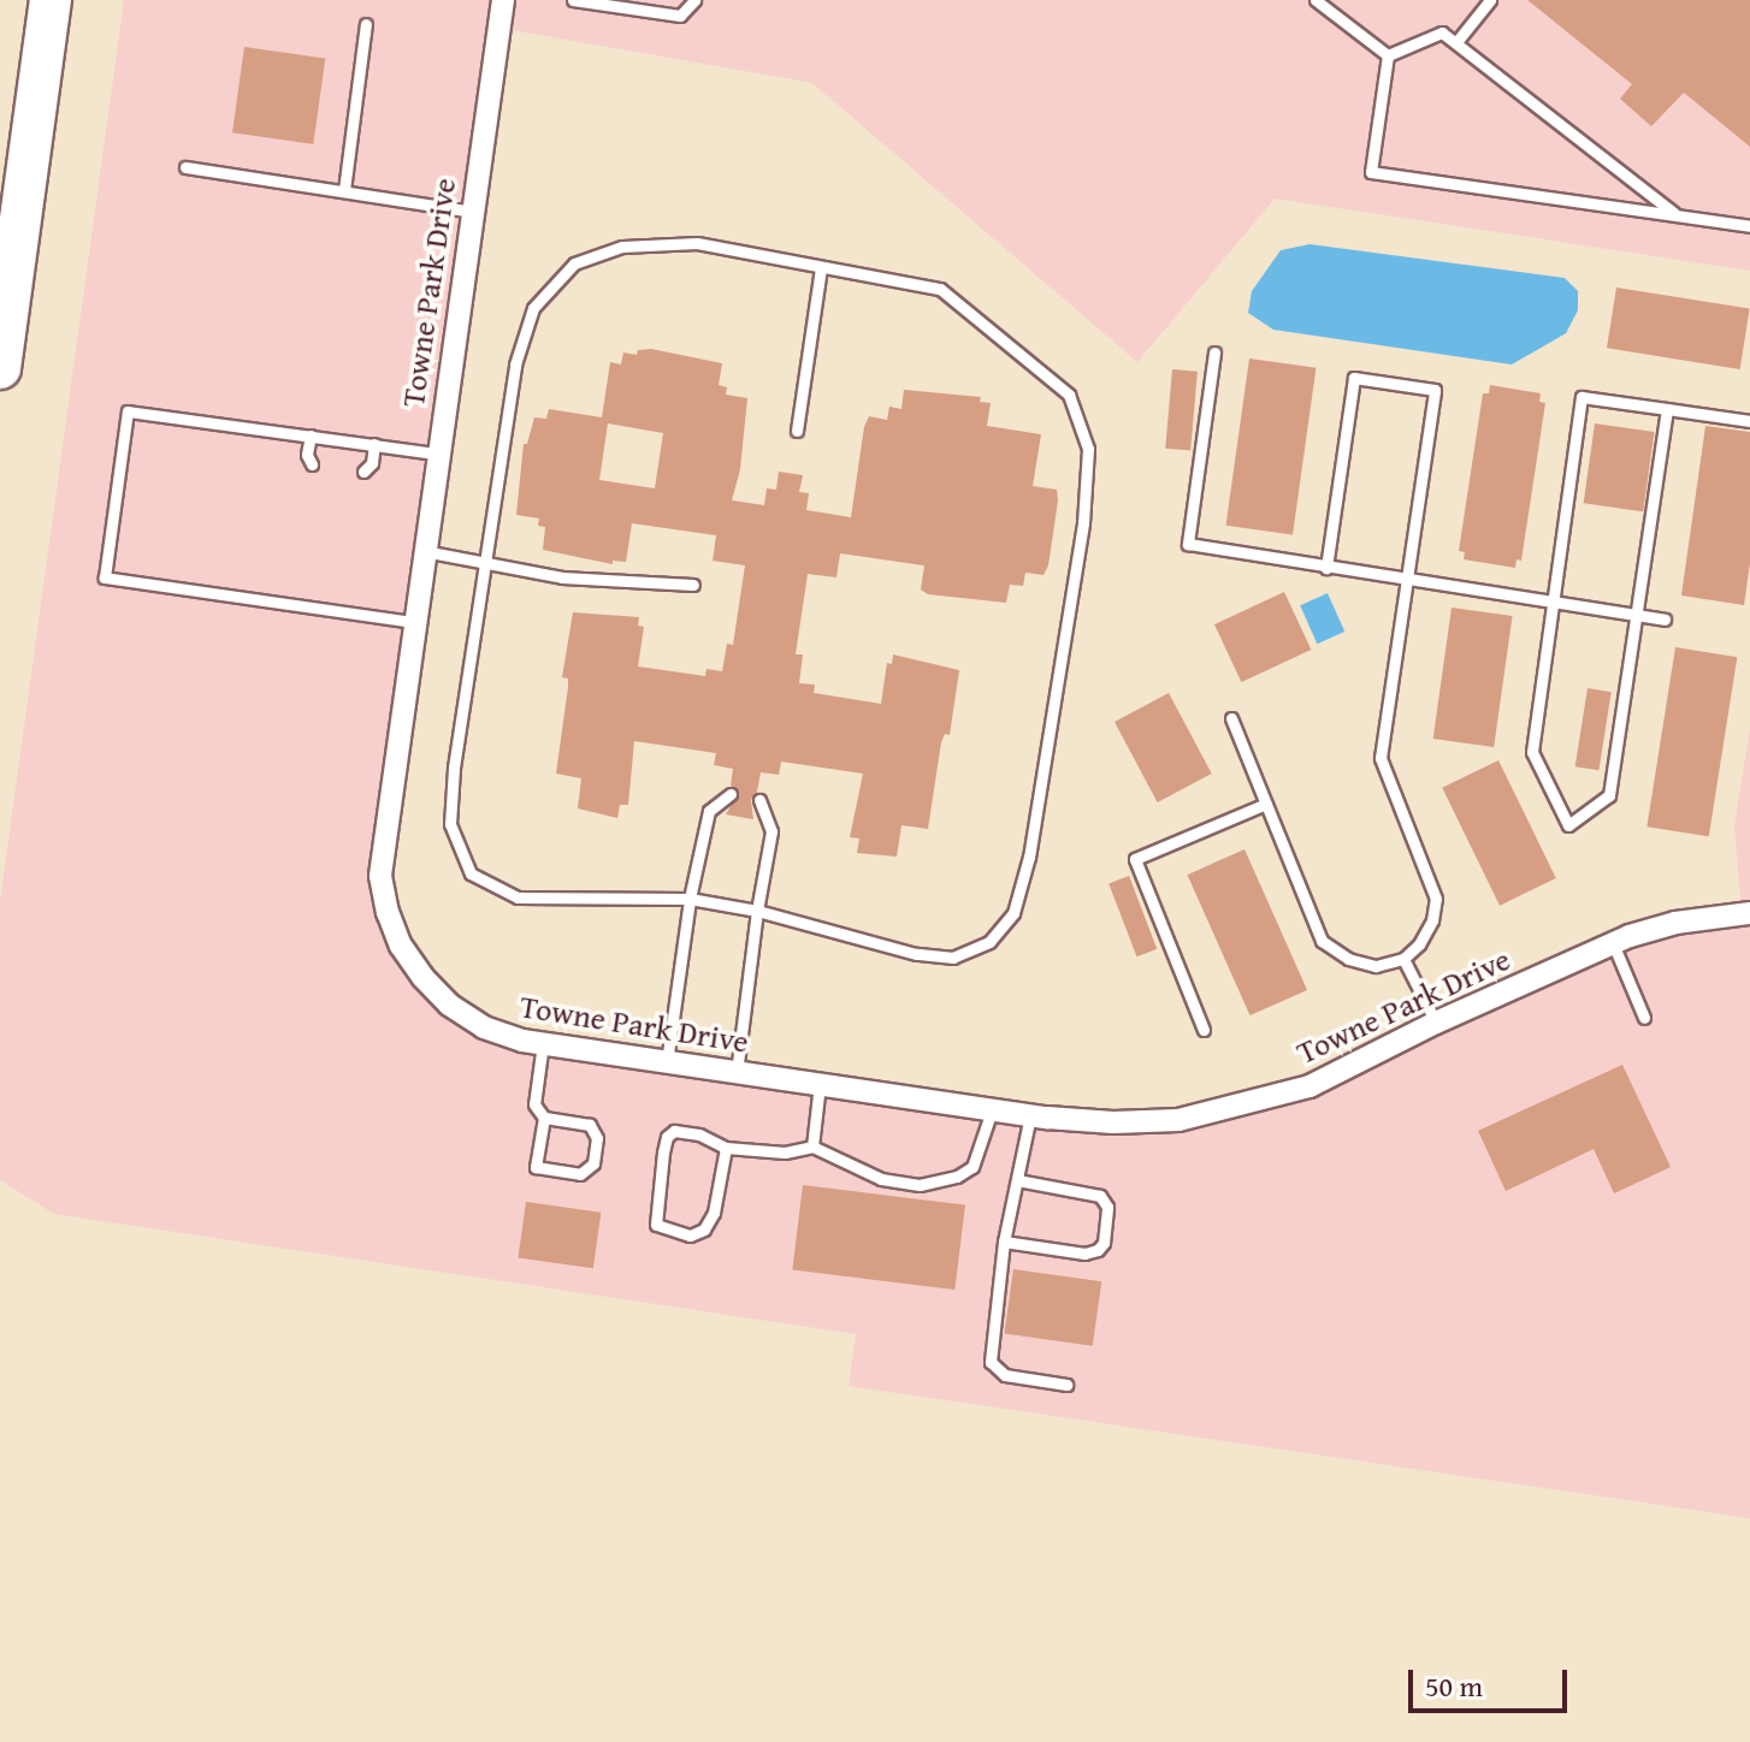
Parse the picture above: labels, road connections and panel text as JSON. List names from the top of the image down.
{
  "streets": {
    "street": ["Towne Park Drive"]
  },
  "scale_bar": "50 m"
}
